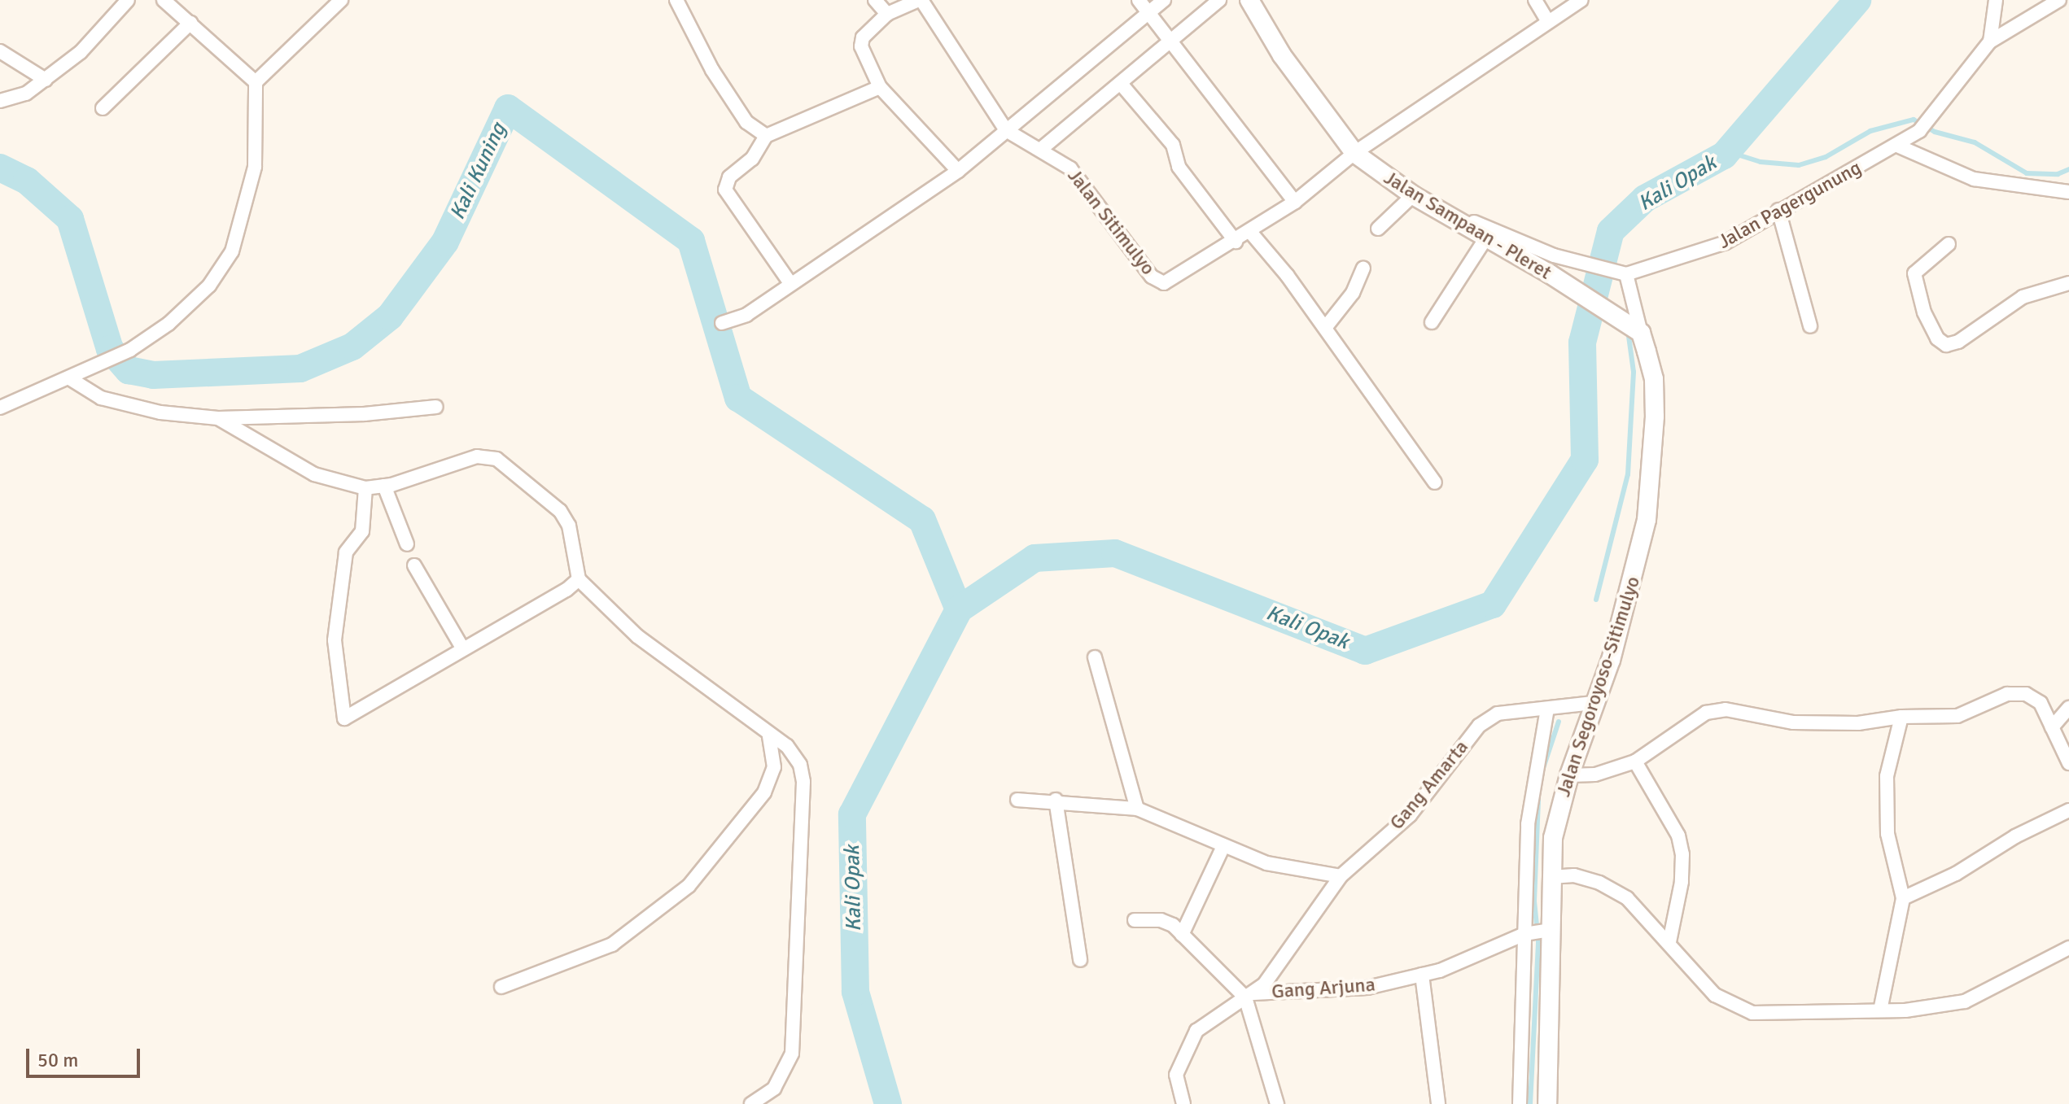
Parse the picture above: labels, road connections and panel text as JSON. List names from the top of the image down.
{
  "streets": {
    "main road": ["Jalan Sampaan - Pleret", "Jalan Segoroyoso-Sitimulyo"],
    "street": [
      "Jalan Pagergunung",
      "Jalan Sitimulyo",
      "Gang Amarta",
      "Gang Arjuna"
    ]
  },
  "crossings": [
    ["Jalan Pagergunung", "Jalan Segoroyoso-Sitimulyo"],
    ["Jalan Sitimulyo", "Jalan Sampaan - Pleret"],
    ["Jalan Sampaan - Pleret", "Jalan Segoroyoso-Sitimulyo"],
    ["Jalan Segoroyoso-Sitimulyo", "Gang Amarta"],
    ["Jalan Segoroyoso-Sitimulyo", "Gang Arjuna"],
    ["Gang Amarta", "Gang Arjuna"]
  ],
  "water": ["Kali Kuning", "Kali Opak"],
  "scale_bar": "50 m"
}
